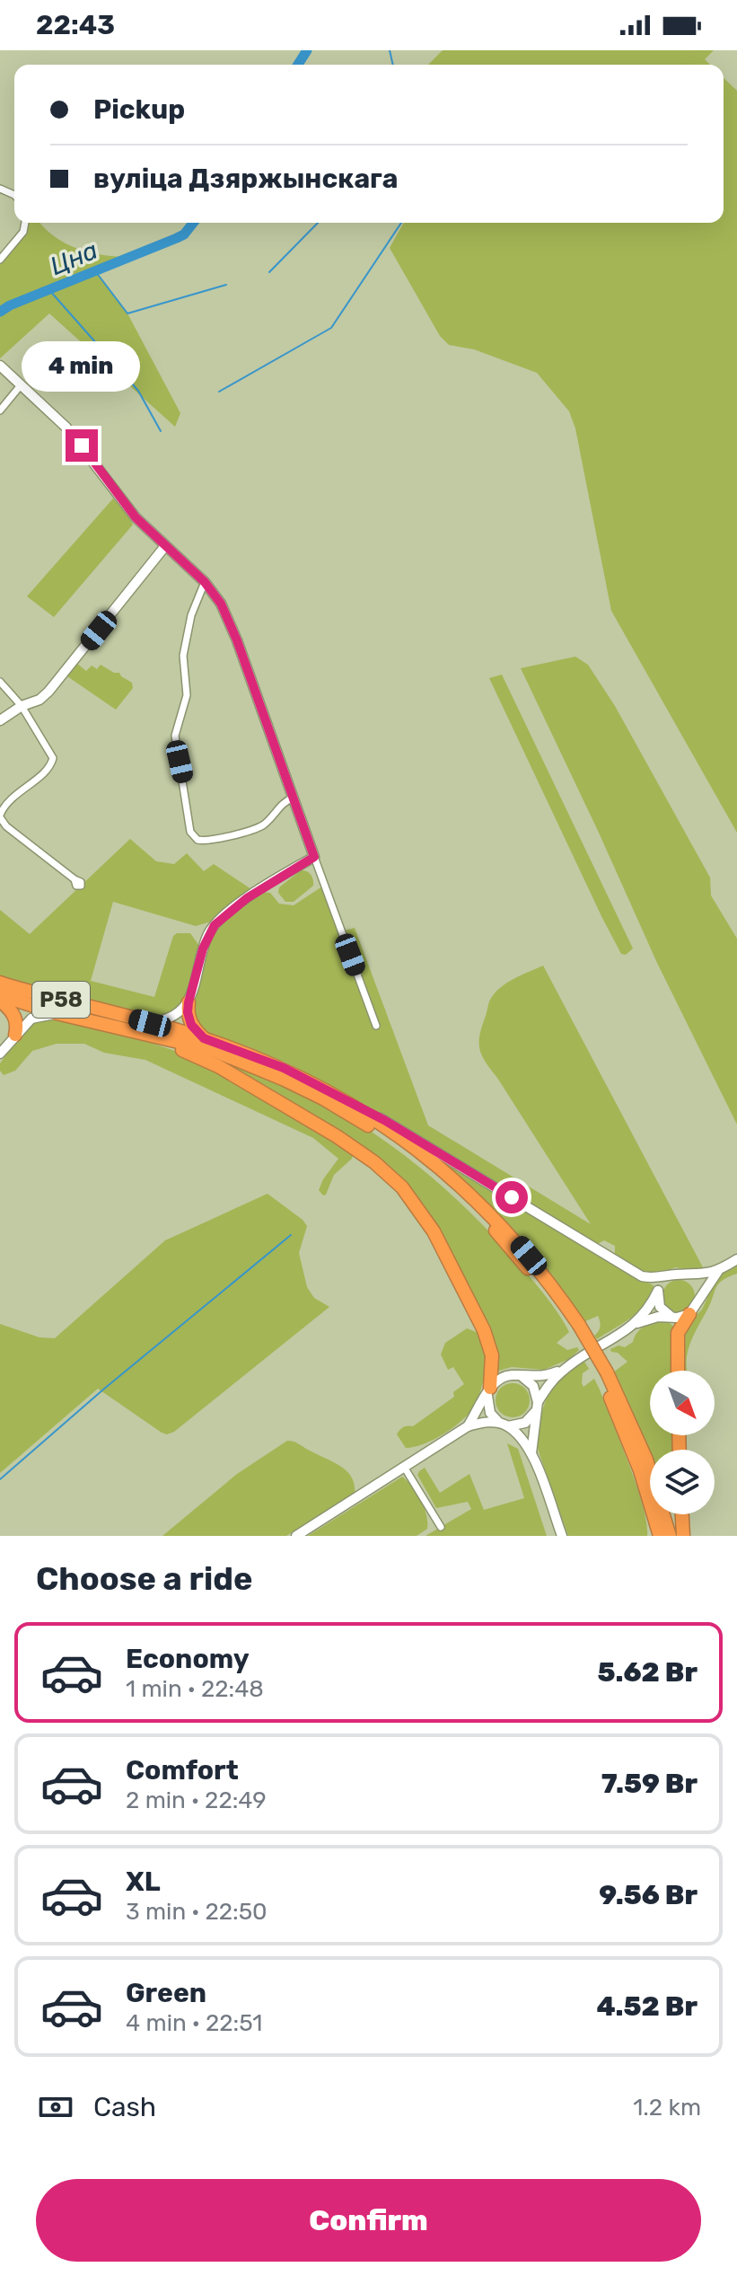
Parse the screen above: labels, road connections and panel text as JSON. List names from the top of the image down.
{
  "streets": {
    "highway": ["Р58"]
  },
  "water": ["Цна"],
  "north": "bottom right",
  "page": {
    "status": "22:43",
    "banner": ["Pickup", "вуліца Дзяржынскага"],
    "bubble": "4 min",
    "heading": "Choose a ride",
    "list": [
      {
        "name": "Economy",
        "note": "1 min · 22:48",
        "value": "5.62 Br"
      },
      {
        "name": "Comfort",
        "note": "2 min · 22:49",
        "value": "7.59 Br"
      },
      {
        "name": "XL",
        "note": "3 min · 22:50",
        "value": "9.56 Br"
      },
      {
        "name": "Green",
        "note": "4 min · 22:51",
        "value": "4.52 Br"
      }
    ],
    "pay": ["Cash", "1.2 km"],
    "buttons": "Confirm"
  }
}
